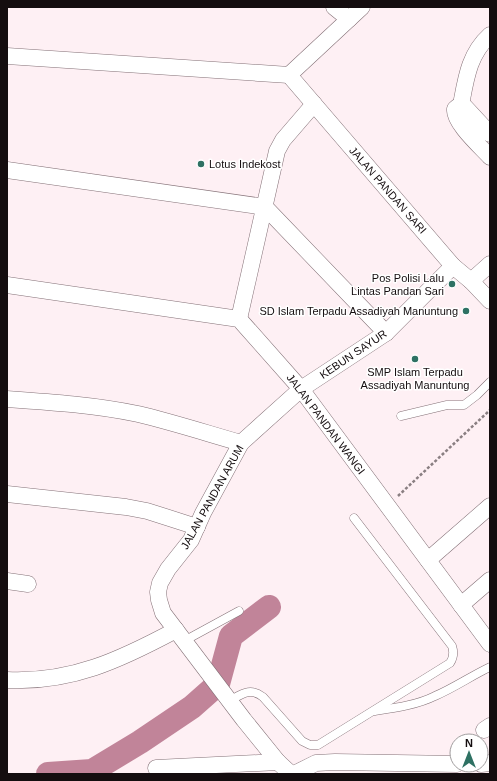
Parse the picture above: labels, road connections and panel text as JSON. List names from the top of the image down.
{
  "streets": {
    "street": [
      "JALAN PANDAN SARI",
      "KEBUN SAYUR",
      "JALAN PANDAN WANGI",
      "JALAN PANDAN ARUM"
    ]
  },
  "crossings": [
    ["JALAN PANDAN SARI", "KEBUN SAYUR"],
    ["KEBUN SAYUR", "JALAN PANDAN WANGI"],
    ["KEBUN SAYUR", "JALAN PANDAN ARUM"],
    ["JALAN PANDAN WANGI", "JALAN PANDAN ARUM"]
  ],
  "places": [
    "Lotus Indekost",
    "Pos Polisi Lalu Lintas Pandan Sari",
    "SD Islam Terpadu Assadiyah Manuntung",
    "SMP Islam Terpadu Assadiyah Manuntung"
  ],
  "north": "top"
}
